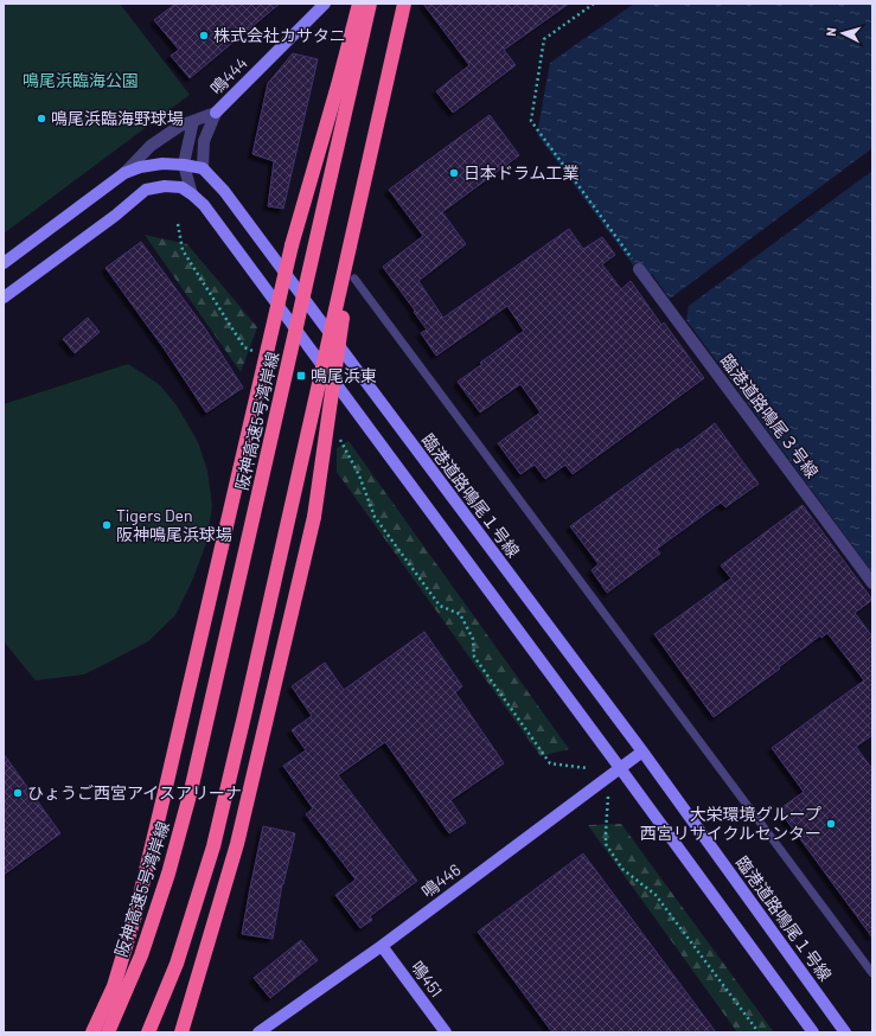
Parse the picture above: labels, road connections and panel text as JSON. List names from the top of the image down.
{
  "streets": {
    "highway": ["阪神高速5号湾岸線"],
    "street": [
      "鳴444",
      "臨港道路鳴尾３号線",
      "臨港道路鳴尾１号線",
      "鳴446",
      "鳴451"
    ]
  },
  "crossings": [
    ["臨港道路鳴尾１号線", "鳴446"],
    ["鳴446", "鳴451"]
  ],
  "parks": ["鳴尾浜臨海公園"],
  "places": {
    "other": [
      "株式会社カサタニ",
      "鳴尾浜臨海野球場",
      "日本ドラム工業",
      "Tigers Den 阪神鳴尾浜球場",
      "ひょうご西宮アイスアリーナ",
      "大栄環境グループ 西宮リサイクルセンター"
    ],
    "transit": ["鳴尾浜東"]
  },
  "north": "left"
}
